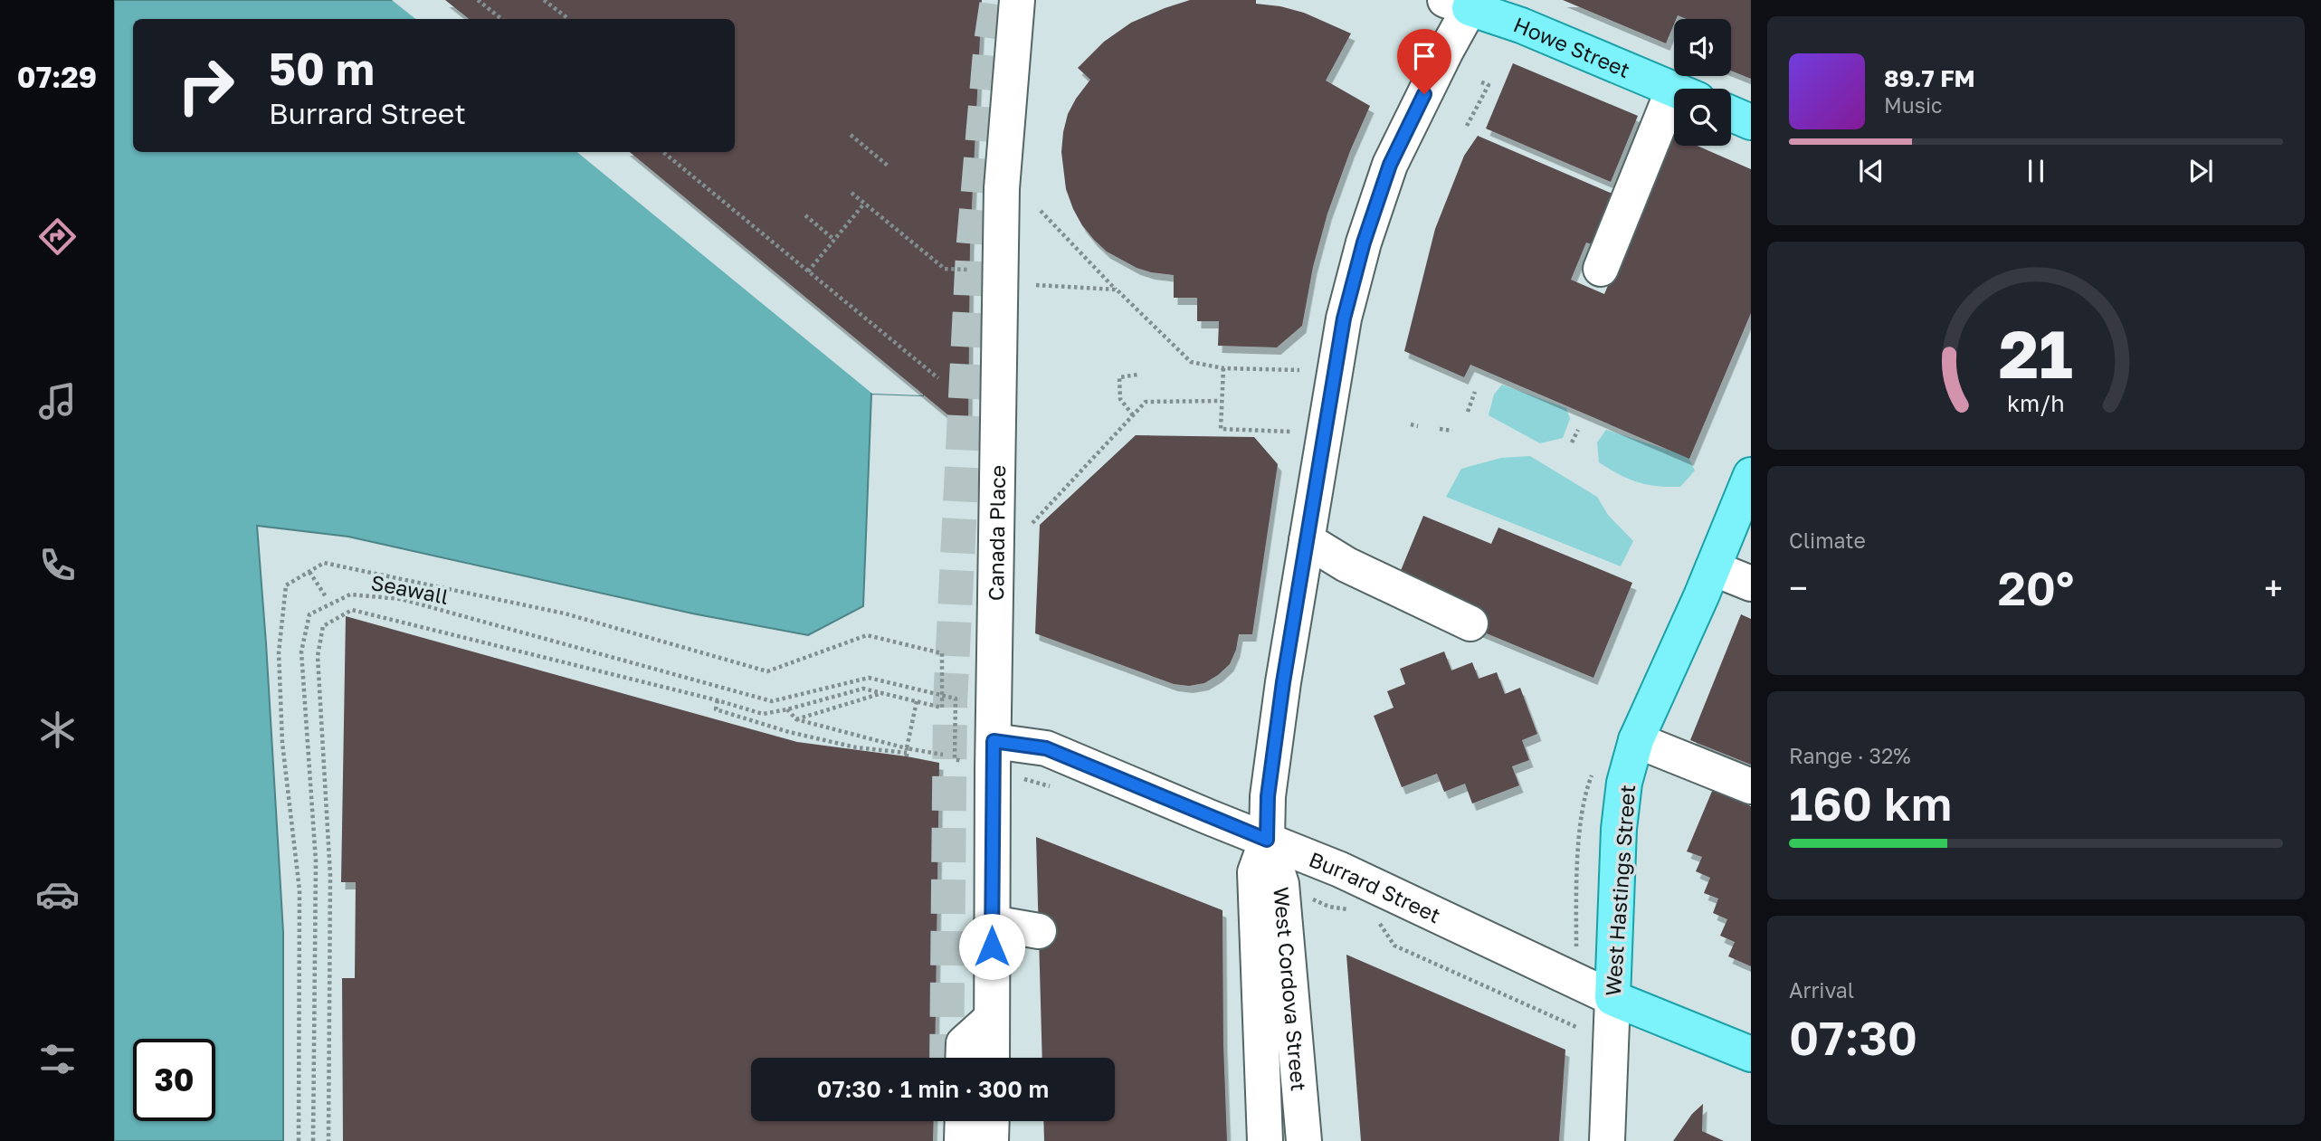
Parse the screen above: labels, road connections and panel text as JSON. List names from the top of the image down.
{
  "streets": {
    "main road": ["Howe Street", "Burrard Street", "West Hastings Street"],
    "street": ["Canada Place", "West Cordova Street"],
    "path": ["Seawall"]
  },
  "crossings": [
    ["Howe Street", "West Cordova Street"],
    ["Canada Place", "Burrard Street"],
    ["Burrard Street", "West Hastings Street"],
    ["Burrard Street", "West Cordova Street"]
  ],
  "page": {
    "tabs": "07:29",
    "turn": ["50 m", "Burrard Street"],
    "song": ["89.7 FM", "Music"],
    "tile": [
      "Climate",
      ["Range · 32%", "160 km"],
      ["Arrival", "07:30"]
    ],
    "heat": ["−", "20°", "+"],
    "limit": "30",
    "trip": "07:30 · 1 min · 300 m",
    "gauge": ["21", "km/h"]
  }
}
